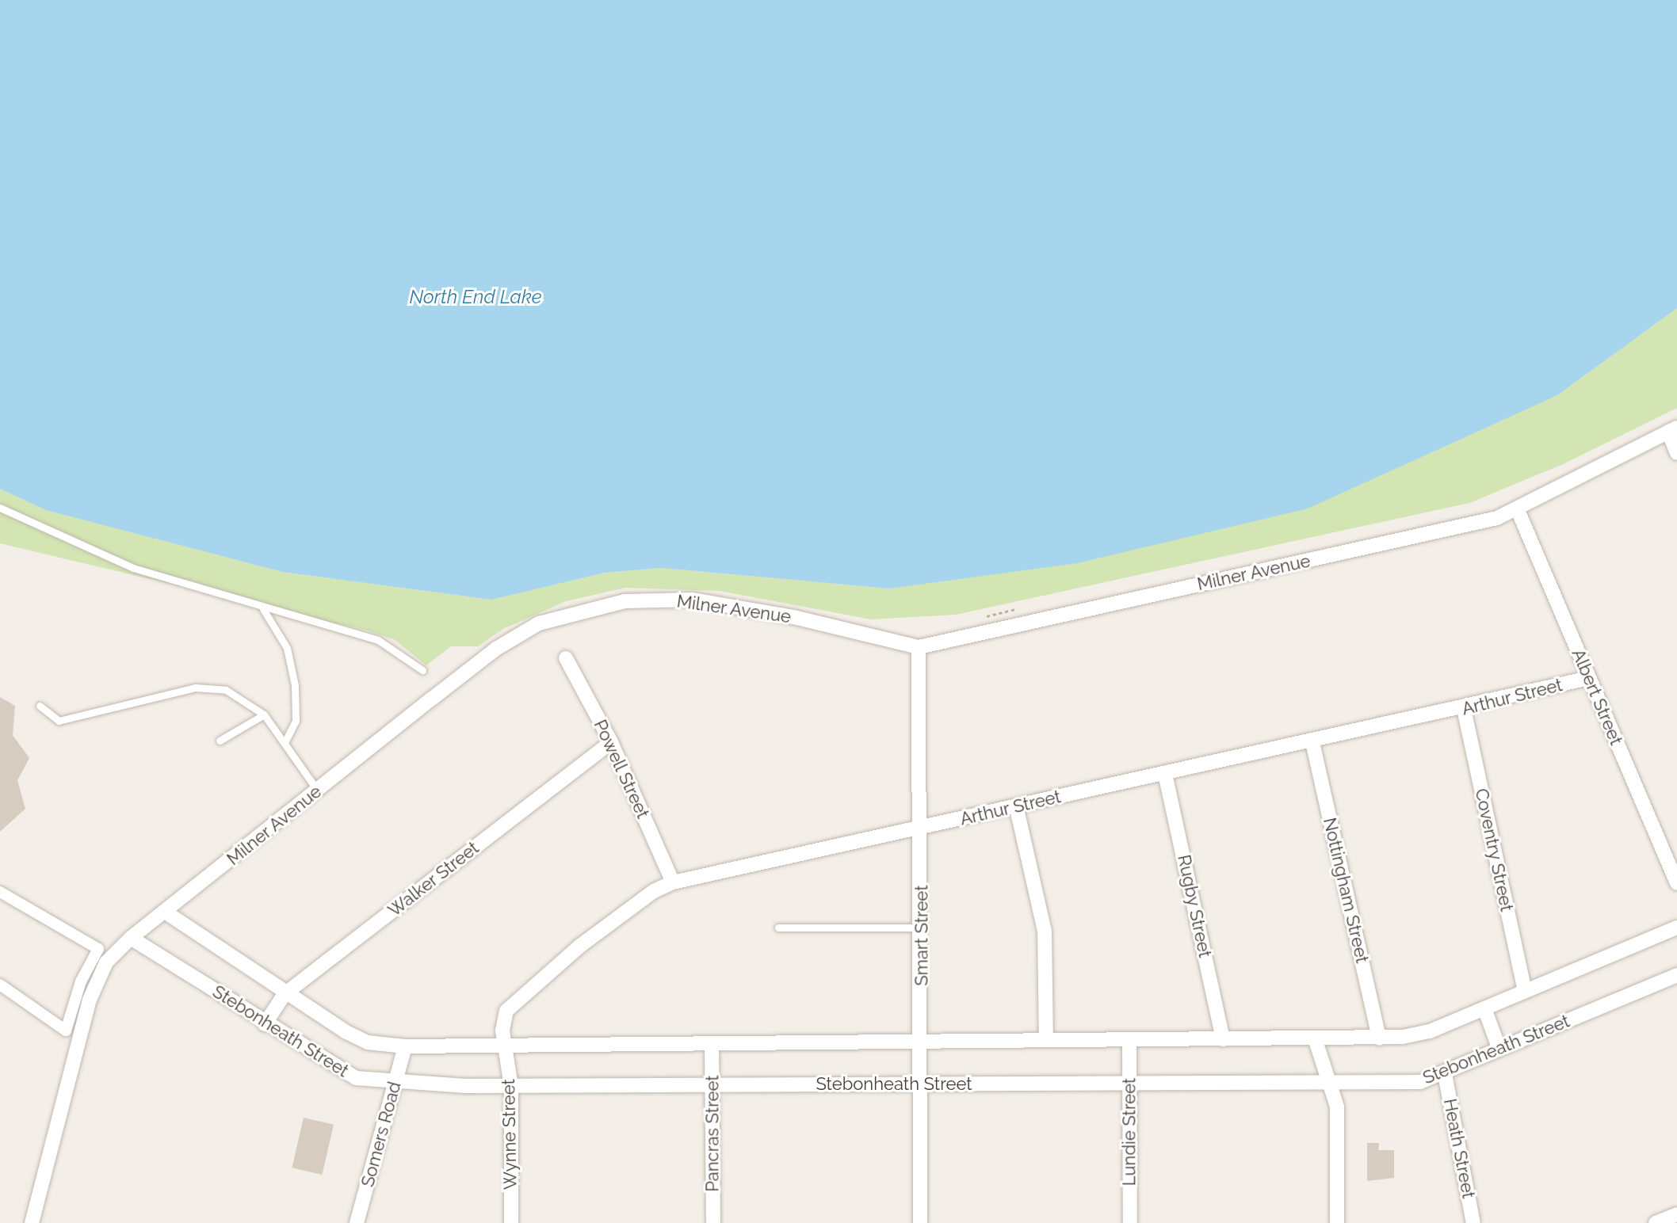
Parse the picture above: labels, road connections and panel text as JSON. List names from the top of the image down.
{
  "streets": {
    "street": [
      "Milner Avenue",
      "Arthur Street",
      "Albert Street",
      "Powell Street",
      "Coventry Street",
      "Walker Street",
      "Nottingham Street",
      "Rugby Street",
      "Smart Street",
      "Stebonheath Street",
      "Lundie Street",
      "Pancras Street",
      "Somers Road",
      "Wynne Street",
      "Heath Street"
    ]
  },
  "crossings": [
    ["Milner Avenue", "Albert Street"],
    ["Milner Avenue", "Smart Street"],
    ["Milner Avenue", "Stebonheath Street"],
    ["Arthur Street", "Albert Street"],
    ["Arthur Street", "Powell Street"],
    ["Arthur Street", "Coventry Street"],
    ["Arthur Street", "Nottingham Street"],
    ["Arthur Street", "Rugby Street"],
    ["Arthur Street", "Smart Street"],
    ["Arthur Street", "Stebonheath Street"],
    ["Arthur Street", "Wynne Street"],
    ["Powell Street", "Walker Street"],
    ["Coventry Street", "Stebonheath Street"],
    ["Walker Street", "Stebonheath Street"],
    ["Nottingham Street", "Stebonheath Street"],
    ["Rugby Street", "Stebonheath Street"],
    ["Smart Street", "Stebonheath Street"],
    ["Stebonheath Street", "Lundie Street"],
    ["Stebonheath Street", "Pancras Street"],
    ["Stebonheath Street", "Somers Road"],
    ["Stebonheath Street", "Wynne Street"],
    ["Stebonheath Street", "Heath Street"]
  ],
  "water": ["North End Lake"]
}
